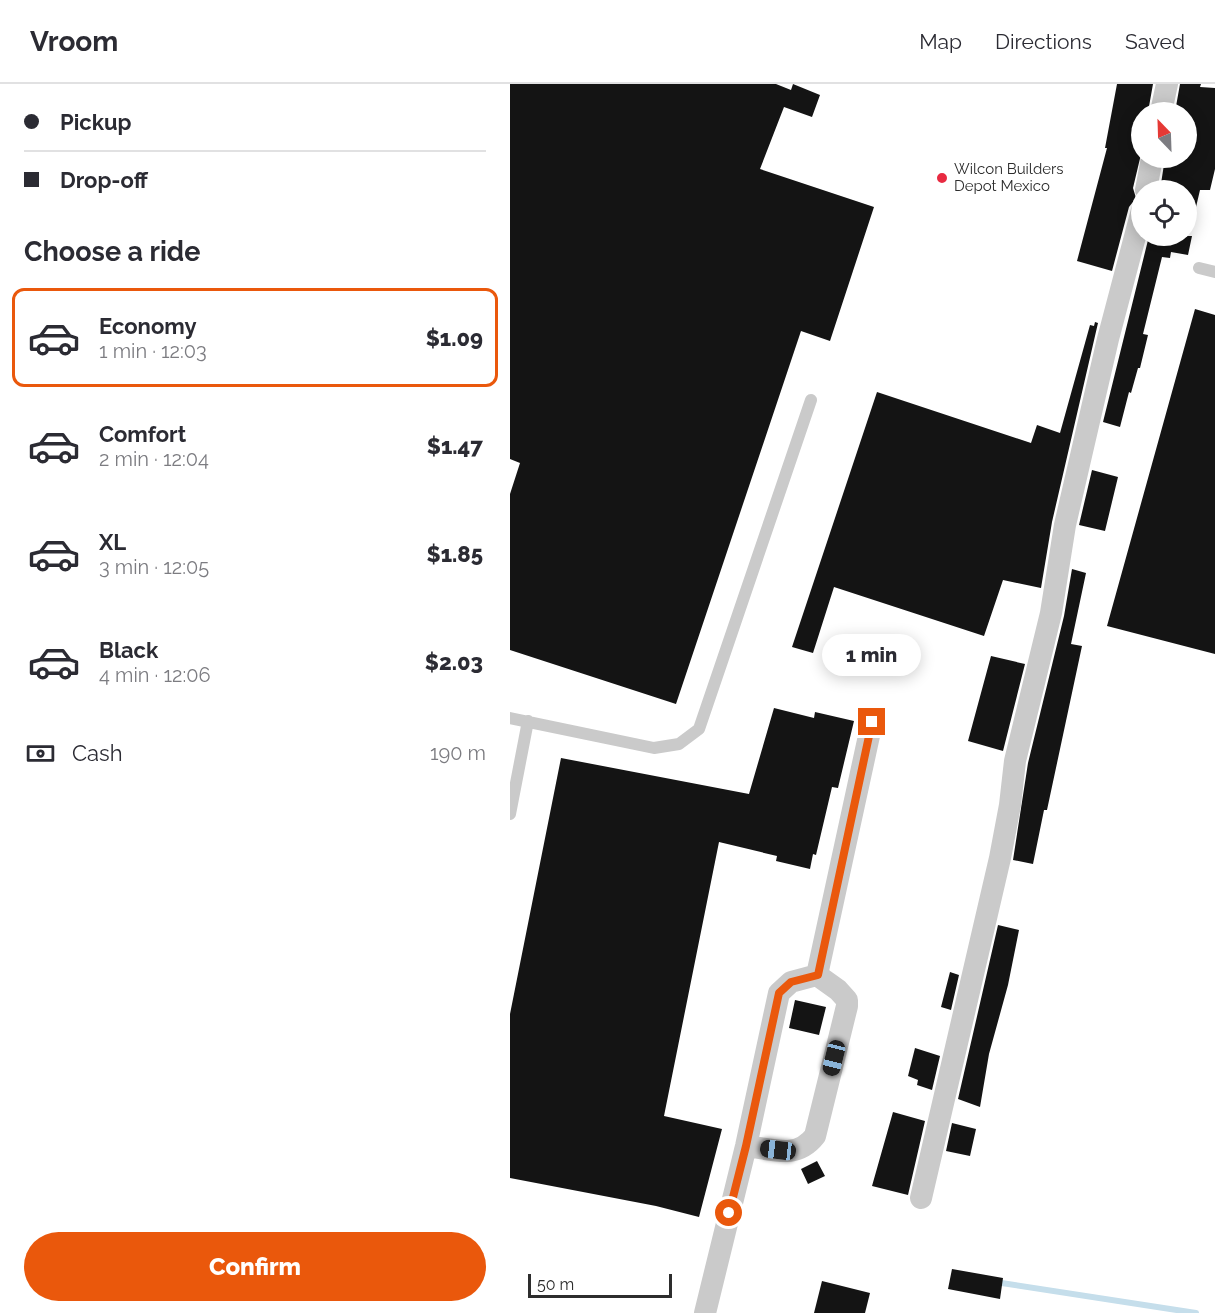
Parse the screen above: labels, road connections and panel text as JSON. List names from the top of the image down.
{
  "places": ["Wilcon Builders Depot Mexico"],
  "scale_bar": "50 m",
  "north": "top left",
  "page": {
    "header": "Vroom",
    "nav": ["Map", "Directions", "Saved"],
    "banner": ["Pickup", "Drop-off"],
    "heading": "Choose a ride",
    "list": [
      {
        "name": "Economy",
        "note": "1 min · 12:03",
        "value": "$1.09"
      },
      {
        "name": "Comfort",
        "note": "2 min · 12:04",
        "value": "$1.47"
      },
      {
        "name": "XL",
        "note": "3 min · 12:05",
        "value": "$1.85"
      },
      {
        "name": "Black",
        "note": "4 min · 12:06",
        "value": "$2.03"
      }
    ],
    "bubble": "1 min",
    "pay": ["Cash", "190 m"],
    "buttons": "Confirm",
    "scale": "50 m"
  }
}
